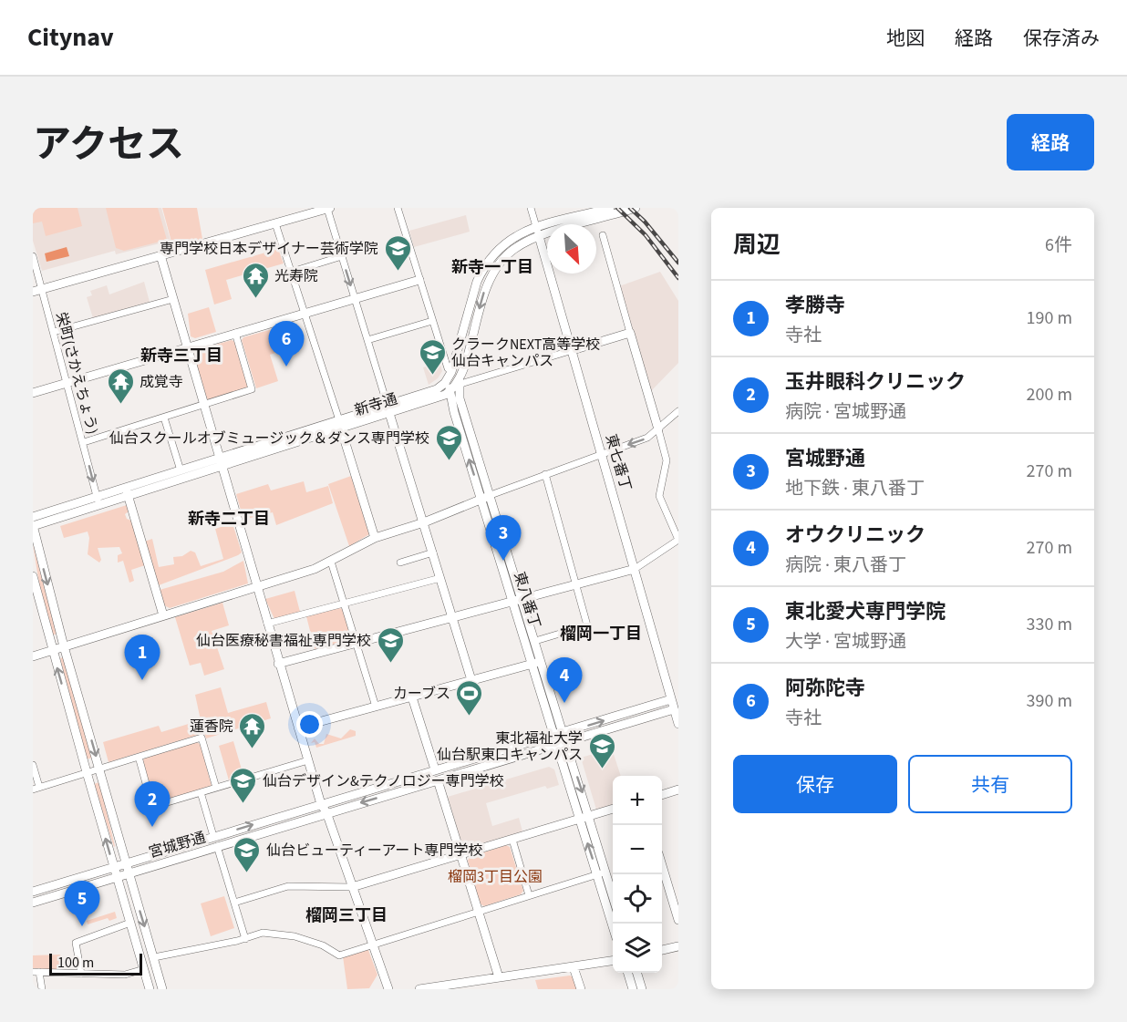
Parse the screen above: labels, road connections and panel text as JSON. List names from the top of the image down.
{
  "streets": {
    "street": [
      "栄町(さかえちょう)",
      "新寺通",
      "東七番丁",
      "東八番丁",
      "宮城野通"
    ]
  },
  "crossings": [
    ["栄町(さかえちょう)", "新寺通"],
    ["新寺通", "東八番丁"],
    ["東七番丁", "宮城野通"],
    ["東八番丁", "宮城野通"]
  ],
  "districts": [
    "新寺一丁目",
    "新寺三丁目",
    "新寺二丁目",
    "榴岡一丁目",
    "榴岡三丁目"
  ],
  "parks": ["榴岡3丁目公園"],
  "places": {
    "school or university": [
      "専門学校日本デザイナー芸術学院",
      "クラークNEXT高等学校 仙台キャンパス",
      "仙台スクールオブミュージック＆ダンス専門学校",
      "仙台医療秘書福祉専門学校",
      "東北福祉大学 仙台駅東口キャンパス",
      "仙台デザイン&テクノロジー専門学校",
      "仙台ビューティーアート専門学校"
    ],
    "temple": ["光寿院", "成覚寺", "蓮香院"],
    "sports": ["カーブス"]
  },
  "scale_bar": "100 m",
  "north": "bottom right",
  "page": {
    "header": "Citynav",
    "nav": ["地図", "経路", "保存済み"],
    "title": "アクセス",
    "buttons": [
      "経路",
      ["保存", "共有"]
    ],
    "heading": ["周辺", "6件"],
    "list": [
      {
        "mark": "1",
        "name": "孝勝寺",
        "note": "寺社",
        "value": "190 m"
      },
      {
        "mark": "2",
        "name": "玉井眼科クリニック",
        "note": "病院 · 宮城野通",
        "value": "200 m"
      },
      {
        "mark": "3",
        "name": "宮城野通",
        "note": "地下鉄 · 東八番丁",
        "value": "270 m"
      },
      {
        "mark": "4",
        "name": "オウクリニック",
        "note": "病院 · 東八番丁",
        "value": "270 m"
      },
      {
        "mark": "5",
        "name": "東北愛犬専門学院",
        "note": "大学 · 宮城野通",
        "value": "330 m"
      },
      {
        "mark": "6",
        "name": "阿弥陀寺",
        "note": "寺社",
        "value": "390 m"
      }
    ],
    "pins": [
      "6",
      "3",
      "1",
      "4",
      "2",
      "5"
    ],
    "map_buttons": ["+", "−"],
    "scale": "100 m"
  }
}
